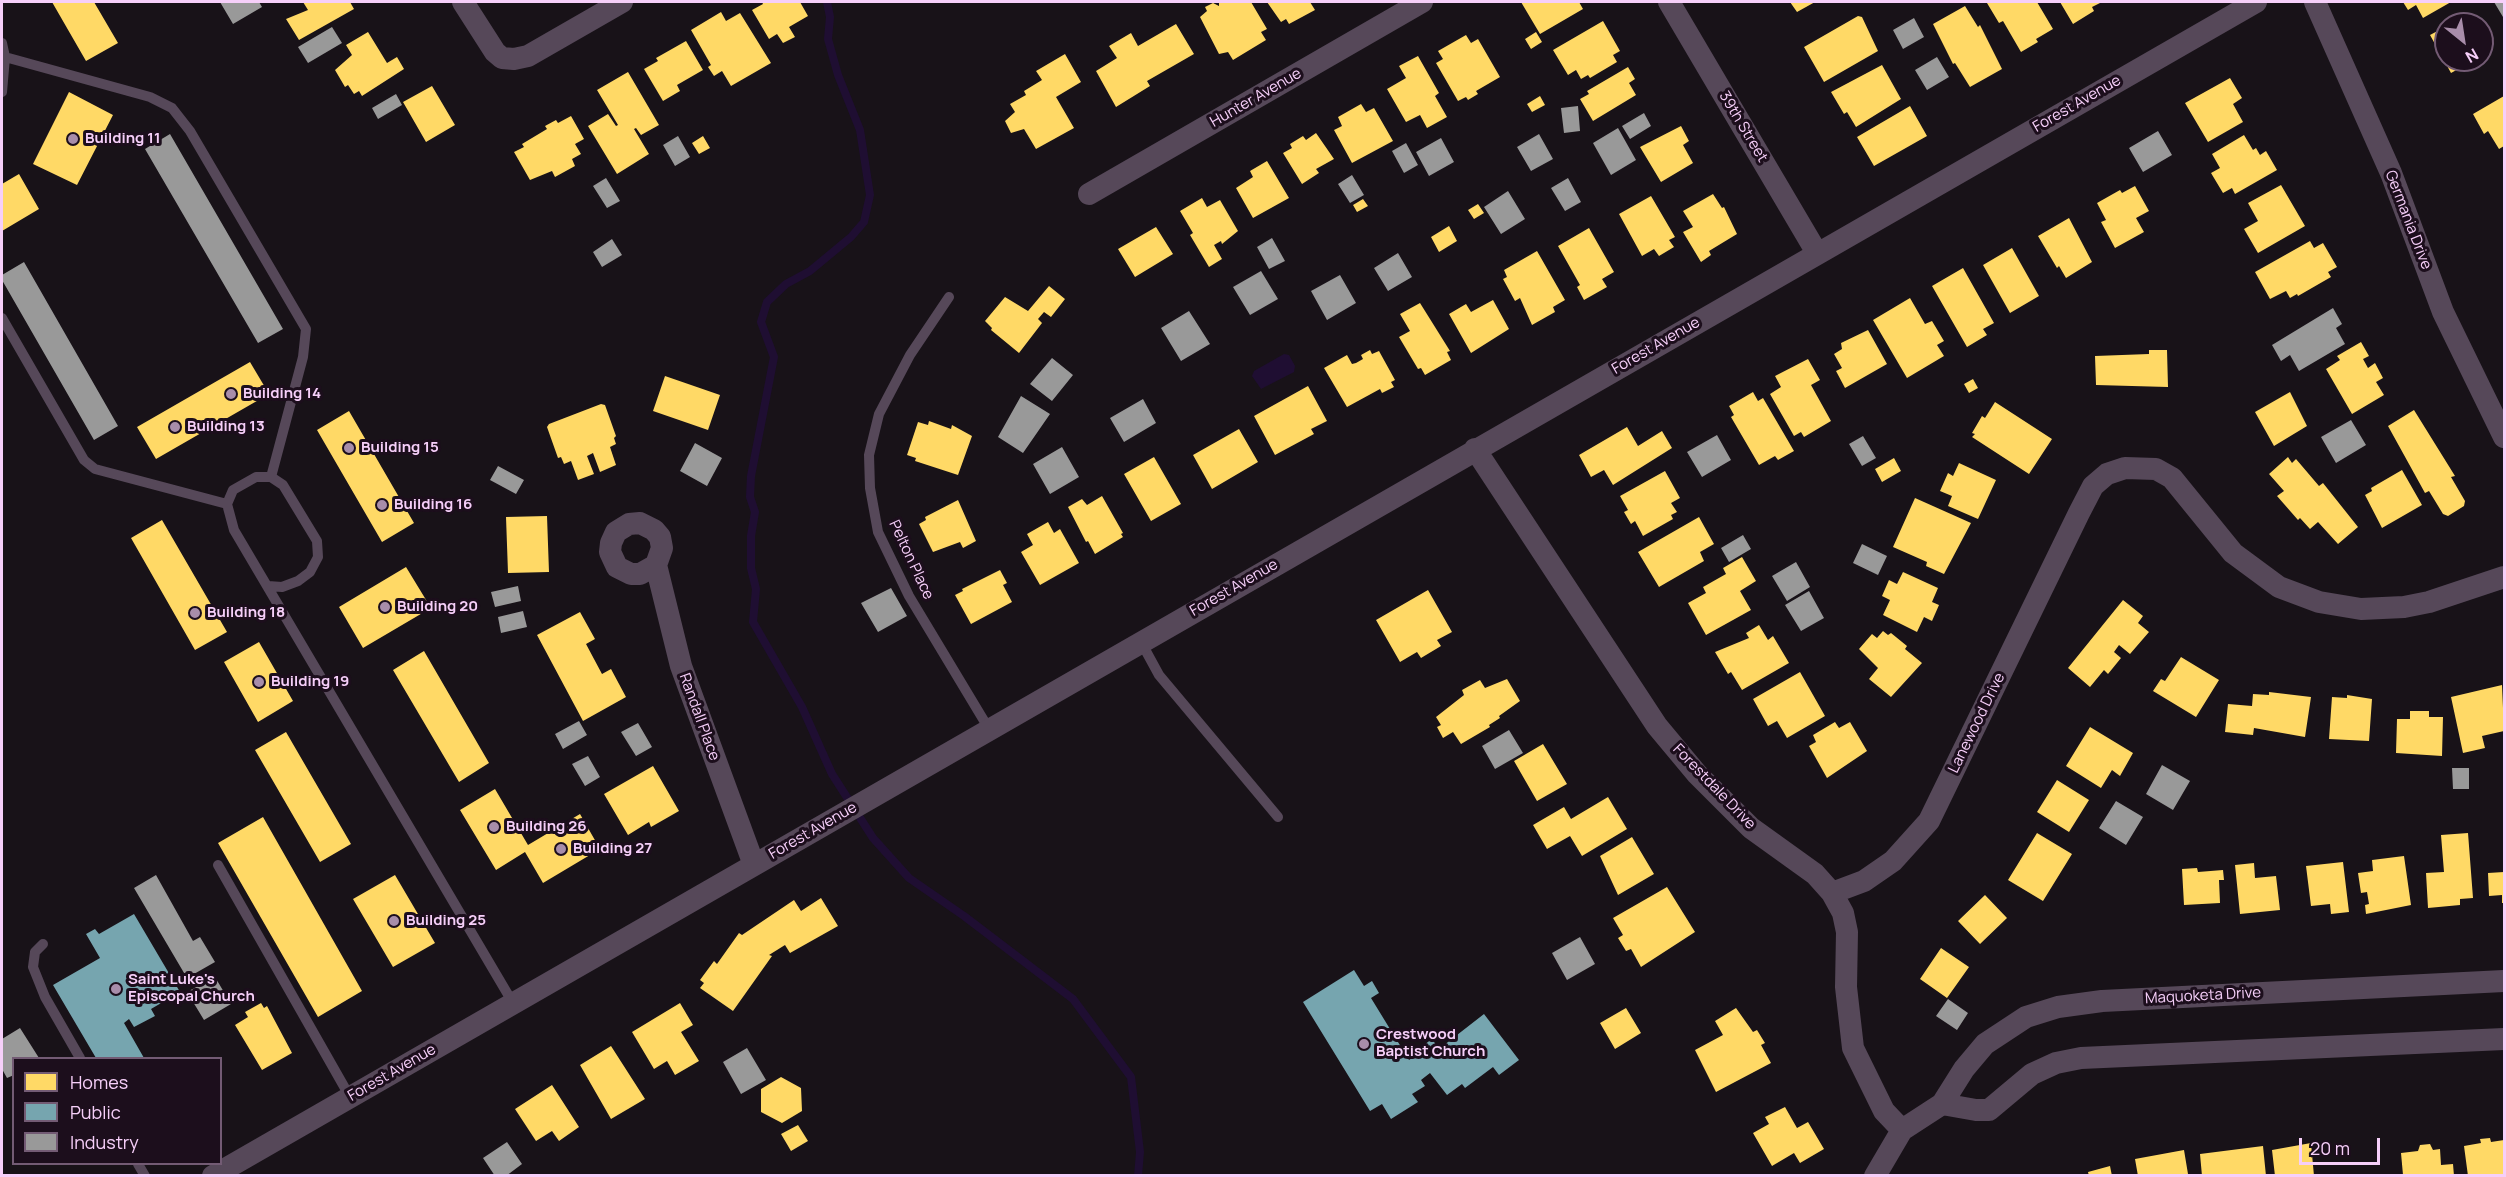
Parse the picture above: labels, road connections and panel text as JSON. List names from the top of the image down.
{
  "streets": {
    "street": [
      "Hunter Avenue",
      "Forest Avenue",
      "39th Street",
      "Germania Drive",
      "Randall Place",
      "Lanewood Drive",
      "Forestdale Drive",
      "Maquoketa Drive"
    ],
    "lane": ["Pelton Place"]
  },
  "crossings": [
    ["Forest Avenue", "39th Street"],
    ["Forest Avenue", "Pelton Place"],
    ["Forest Avenue", "Randall Place"],
    ["Forest Avenue", "Forestdale Drive"],
    ["Lanewood Drive", "Forestdale Drive"],
    ["Forestdale Drive", "Maquoketa Drive"]
  ],
  "places": [
    "Building 11",
    "Building 14",
    "Building 13",
    "Building 15",
    "Building 16",
    "Building 20",
    "Building 18",
    "Building 19",
    "Building 26",
    "Building 27",
    "Building 25",
    "Saint Luke's Episcopal Church",
    "Crestwood Baptist Church"
  ],
  "legend": ["Homes", "Public", "Industry"],
  "scale_bar": "20 m",
  "north": "bottom right"
}
